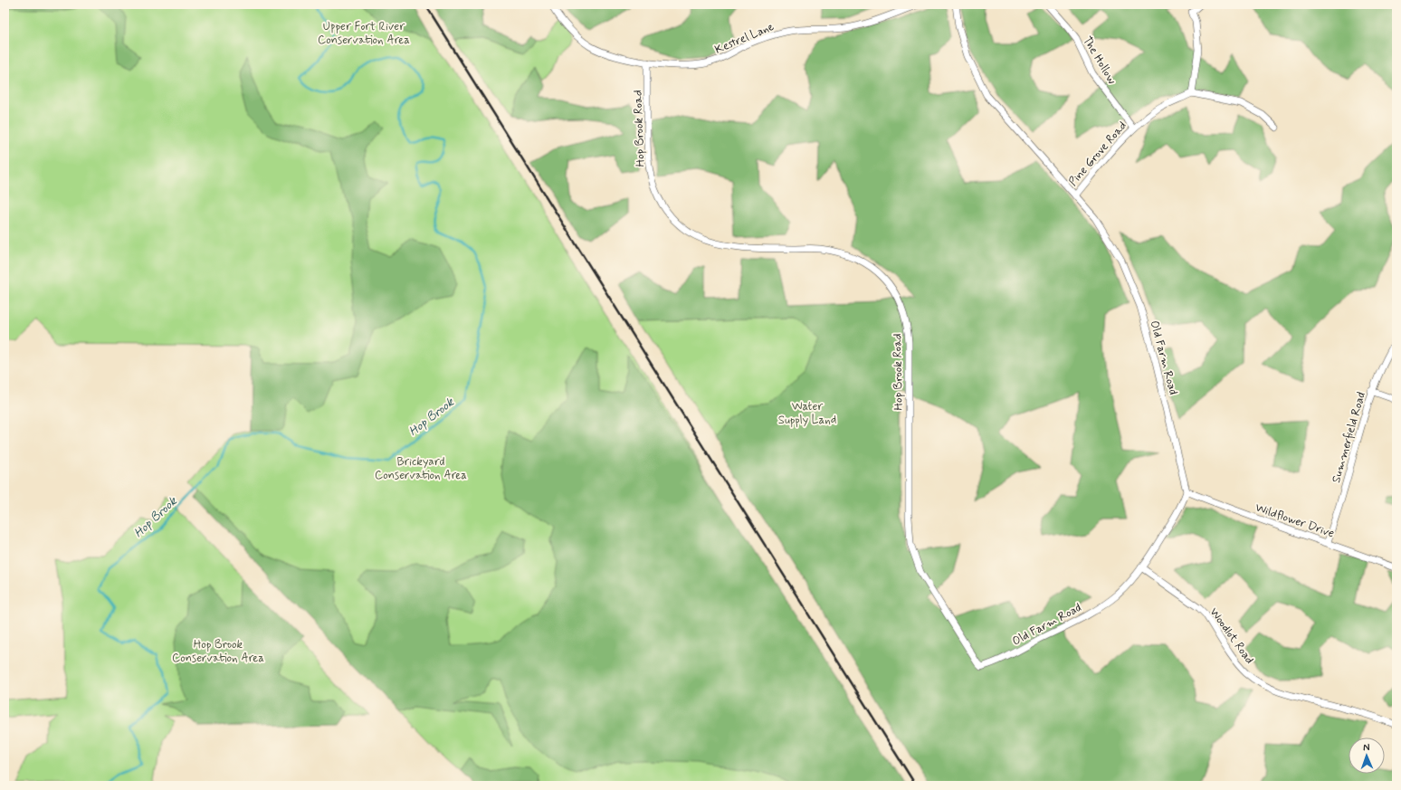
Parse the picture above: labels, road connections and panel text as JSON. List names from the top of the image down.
{
  "streets": {
    "street": [
      "Kestrel Lane",
      "The Hollow",
      "Hop Brook Road",
      "Pine Grove Road",
      "Old Farm Road",
      "Summerfield Road",
      "Wildflower Drive",
      "Woodlot Road"
    ]
  },
  "crossings": [
    ["Kestrel Lane", "Hop Brook Road"],
    ["The Hollow", "Pine Grove Road"],
    ["Hop Brook Road", "Old Farm Road"],
    ["Pine Grove Road", "Old Farm Road"],
    ["Old Farm Road", "Wildflower Drive"],
    ["Old Farm Road", "Woodlot Road"],
    ["Summerfield Road", "Wildflower Drive"]
  ],
  "water": ["Hop Brook"],
  "parks": [
    "Upper Fort River Conservation Area",
    "Water Supply Land",
    "Brickyard Conservation Area",
    "Hop Brook Conservation Area"
  ],
  "north": "top"
}
